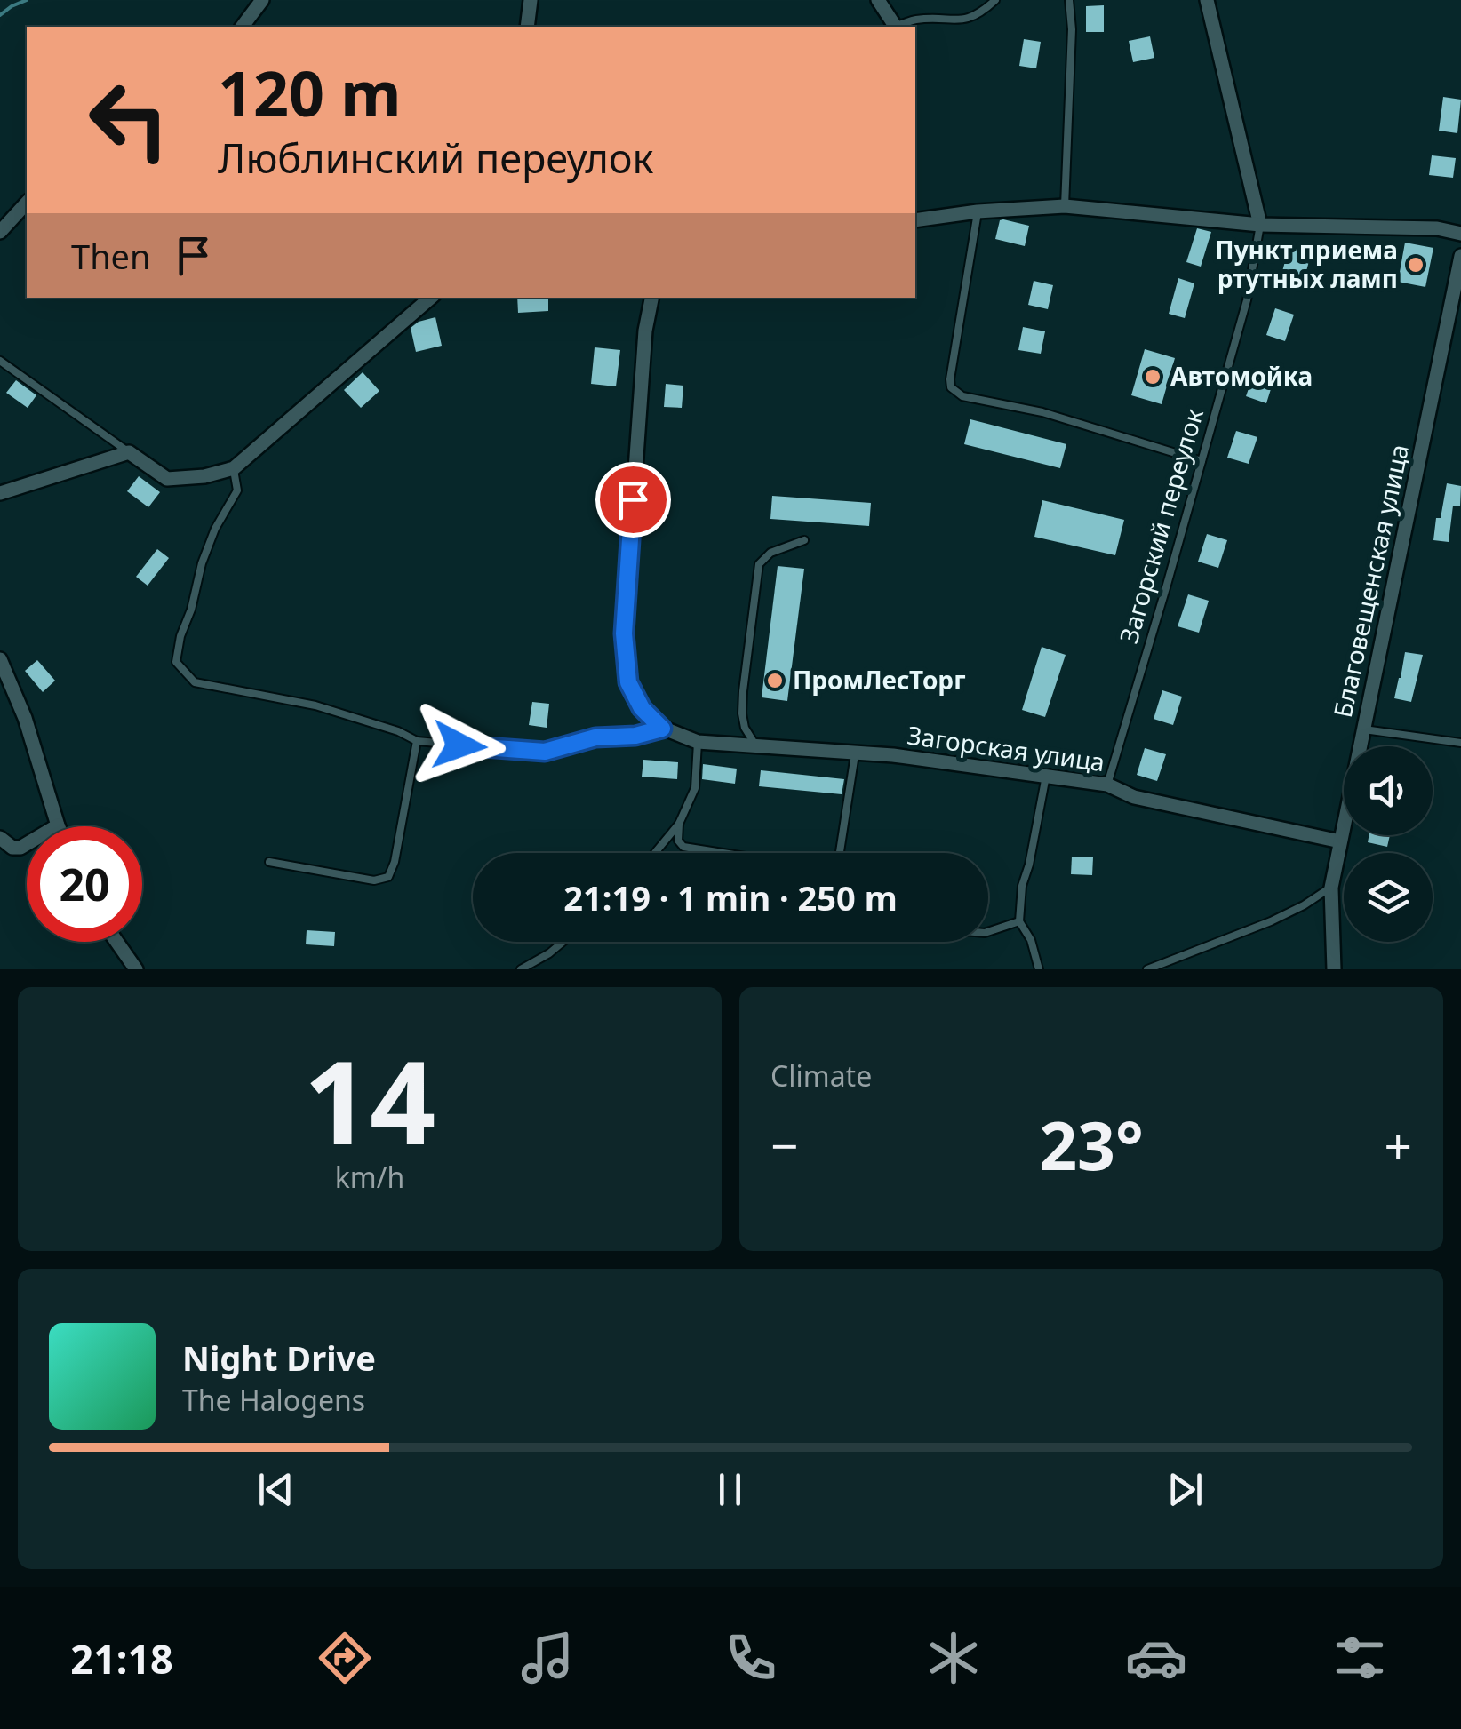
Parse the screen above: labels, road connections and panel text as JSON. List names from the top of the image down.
{
  "streets": {
    "street": ["Благовещенская улица", "Загорская улица"],
    "lane": ["Загорский переулок"]
  },
  "crossings": [
    ["Загорский переулок", "Загорская улица"],
    ["Благовещенская улица", "Загорская улица"]
  ],
  "places": ["Пункт приема ртутных ламп", "Автомойка", "ПромЛесТорг"],
  "page": {
    "turn": ["120 m", "Люблинский переулок"],
    "then": "Then",
    "limit": "20",
    "trip": "21:19 · 1 min · 250 m",
    "tile": [
      ["14", "km/h"],
      "Climate"
    ],
    "heat": ["−", "23°", "+"],
    "song": ["Night Drive", "The Halogens"],
    "tabs": "21:18"
  }
}
